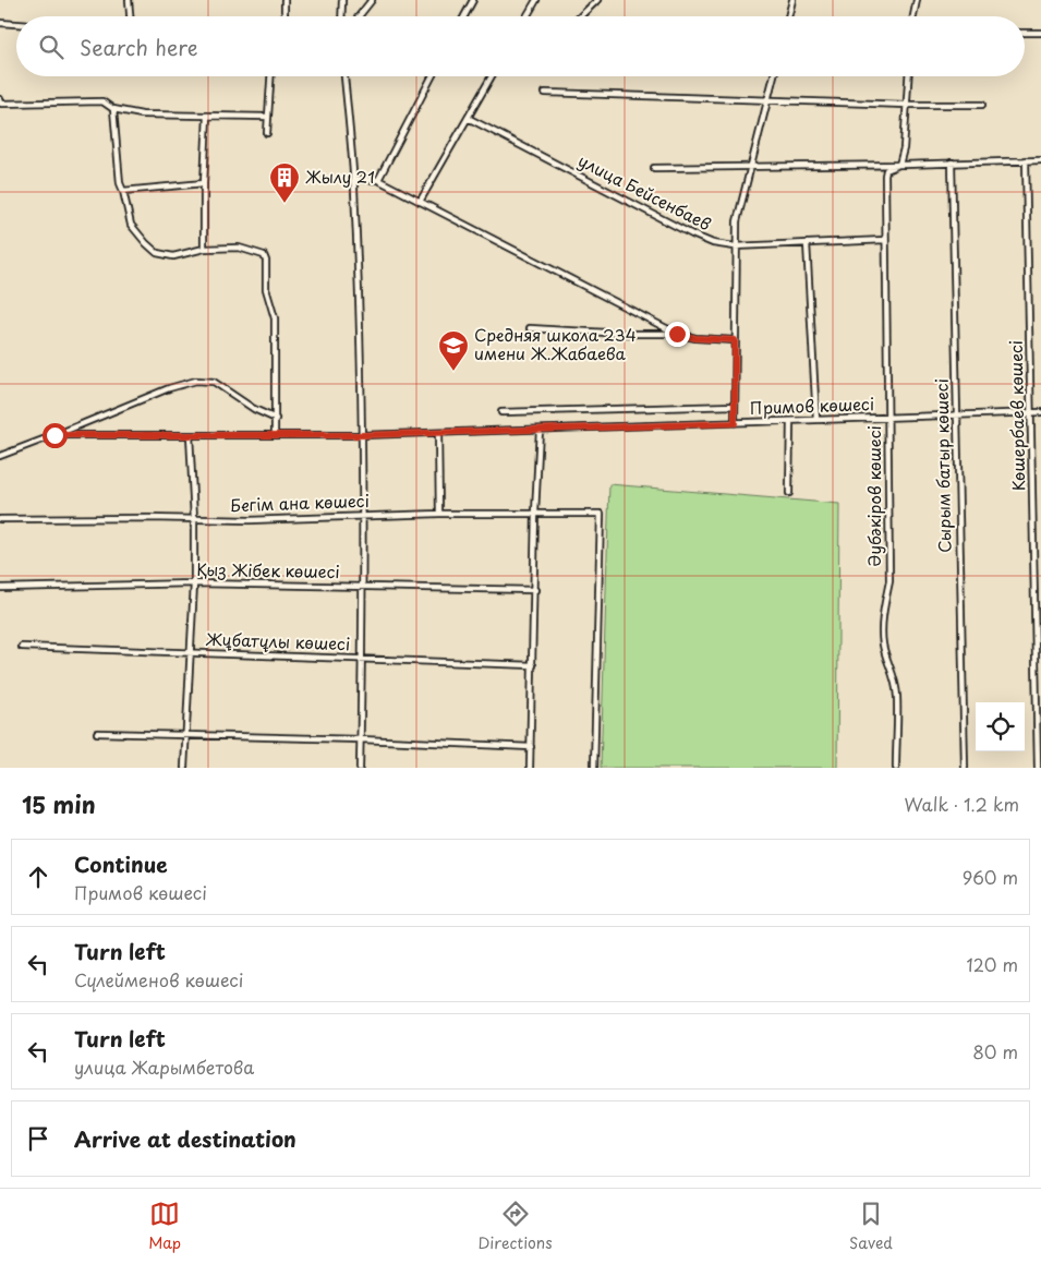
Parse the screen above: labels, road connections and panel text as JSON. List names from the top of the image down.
{
  "streets": {
    "street": [
      "улица Бейсенбаев",
      "Примов көшесі",
      "Көшербаев көшесі",
      "Сырым батыр көшесі",
      "Әубәкіров көшесі",
      "Бегім ана көшесі",
      "Қыз Жібек көшесі",
      "Жұбатұлы көшесі"
    ]
  },
  "crossings": [
    ["улица Бейсенбаев", "Әубәкіров көшесі"],
    ["Примов көшесі", "Көшербаев көшесі"],
    ["Примов көшесі", "Сырым батыр көшесі"],
    ["Примов көшесі", "Әубәкіров көшесі"]
  ],
  "places": {
    "building": ["Жылу 21"],
    "school or university": ["Средняя школа 234 имени Ж.Жабаева"]
  },
  "page": {
    "search": "Search here",
    "heading": ["15 min", "Walk · 1.2 km"],
    "list": [
      ["Continue", "Примов көшесі", "960 m"],
      ["Turn left", "Сүлейменов көшесі", "120 m"],
      ["Turn left", "улица Жарымбетова", "80 m"],
      "Arrive at destination"
    ],
    "nav": ["Map", "Directions", "Saved"]
  }
}
